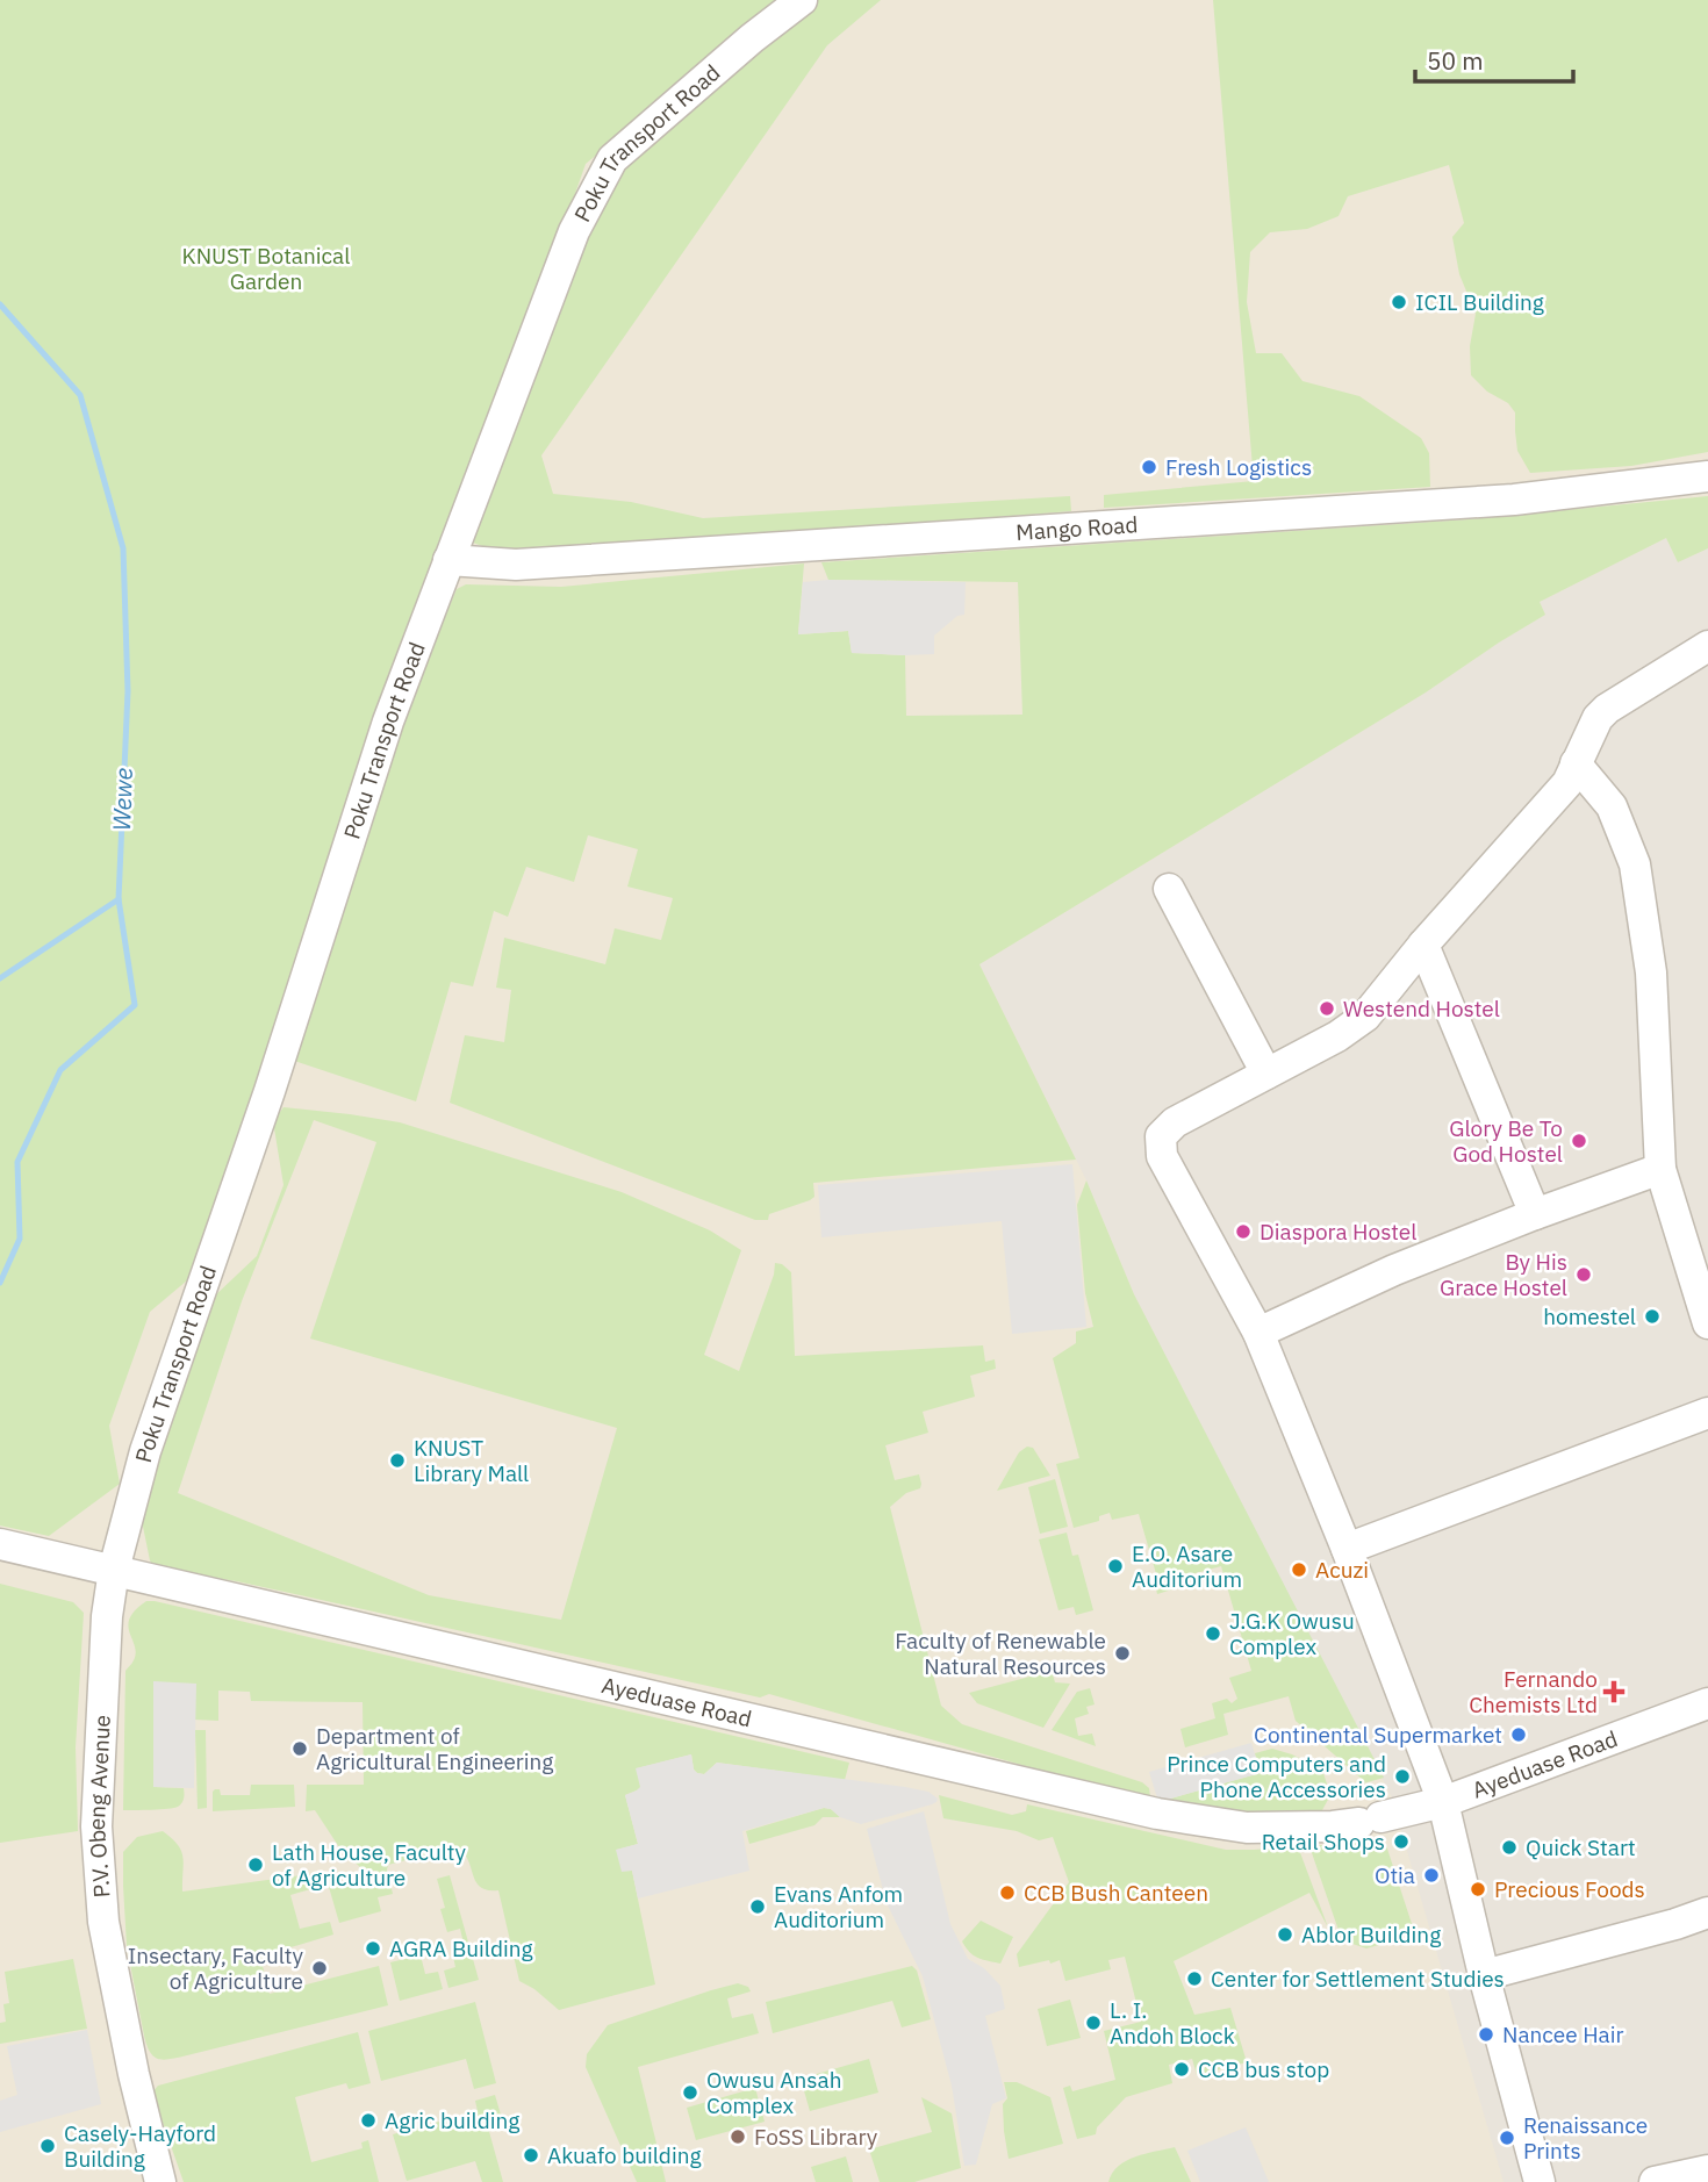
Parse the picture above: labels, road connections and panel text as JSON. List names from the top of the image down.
{
  "streets": {
    "street": [
      "Poku Transport Road",
      "Mango Road",
      "Ayeduase Road",
      "P.V. Obeng Avenue"
    ]
  },
  "crossings": [
    ["Poku Transport Road", "Mango Road"],
    ["Poku Transport Road", "Ayeduase Road"],
    ["Poku Transport Road", "P.V. Obeng Avenue"],
    ["Ayeduase Road", "P.V. Obeng Avenue"]
  ],
  "water": ["Wewe"],
  "parks": ["KNUST Botanical Garden"],
  "places": {
    "other": [
      "ICIL Building",
      "Fresh Logistics",
      "Westend Hostel",
      "Glory Be To God Hostel",
      "Diaspora Hostel",
      "By His Grace Hostel",
      "homestel",
      "KNUST Library Mall",
      "E.O. Asare Auditorium",
      "Acuzi",
      "J.G.K Owusu Complex",
      "Faculty of Renewable Natural Resources",
      "Continental Supermarket",
      "Department of Agricultural Engineering",
      "Prince Computers and Phone Accessories",
      "Retail Shops",
      "Quick Start",
      "Lath House, Faculty of Agriculture",
      "Otia",
      "Precious Foods",
      "CCB Bush Canteen",
      "Evans Anfom Auditorium",
      "Ablor Building",
      "AGRA Building",
      "Insectary, Faculty of Agriculture",
      "Center for Settlement Studies",
      "L. I. Andoh Block",
      "Nancee Hair",
      "CCB bus stop",
      "Owusu Ansah Complex",
      "Agric building",
      "FoSS Library",
      "Renaissance Prints",
      "Casely-Hayford Building",
      "Akuafo building"
    ],
    "health": ["Fernando Chemists Ltd"]
  },
  "scale_bar": "50 m"
}
